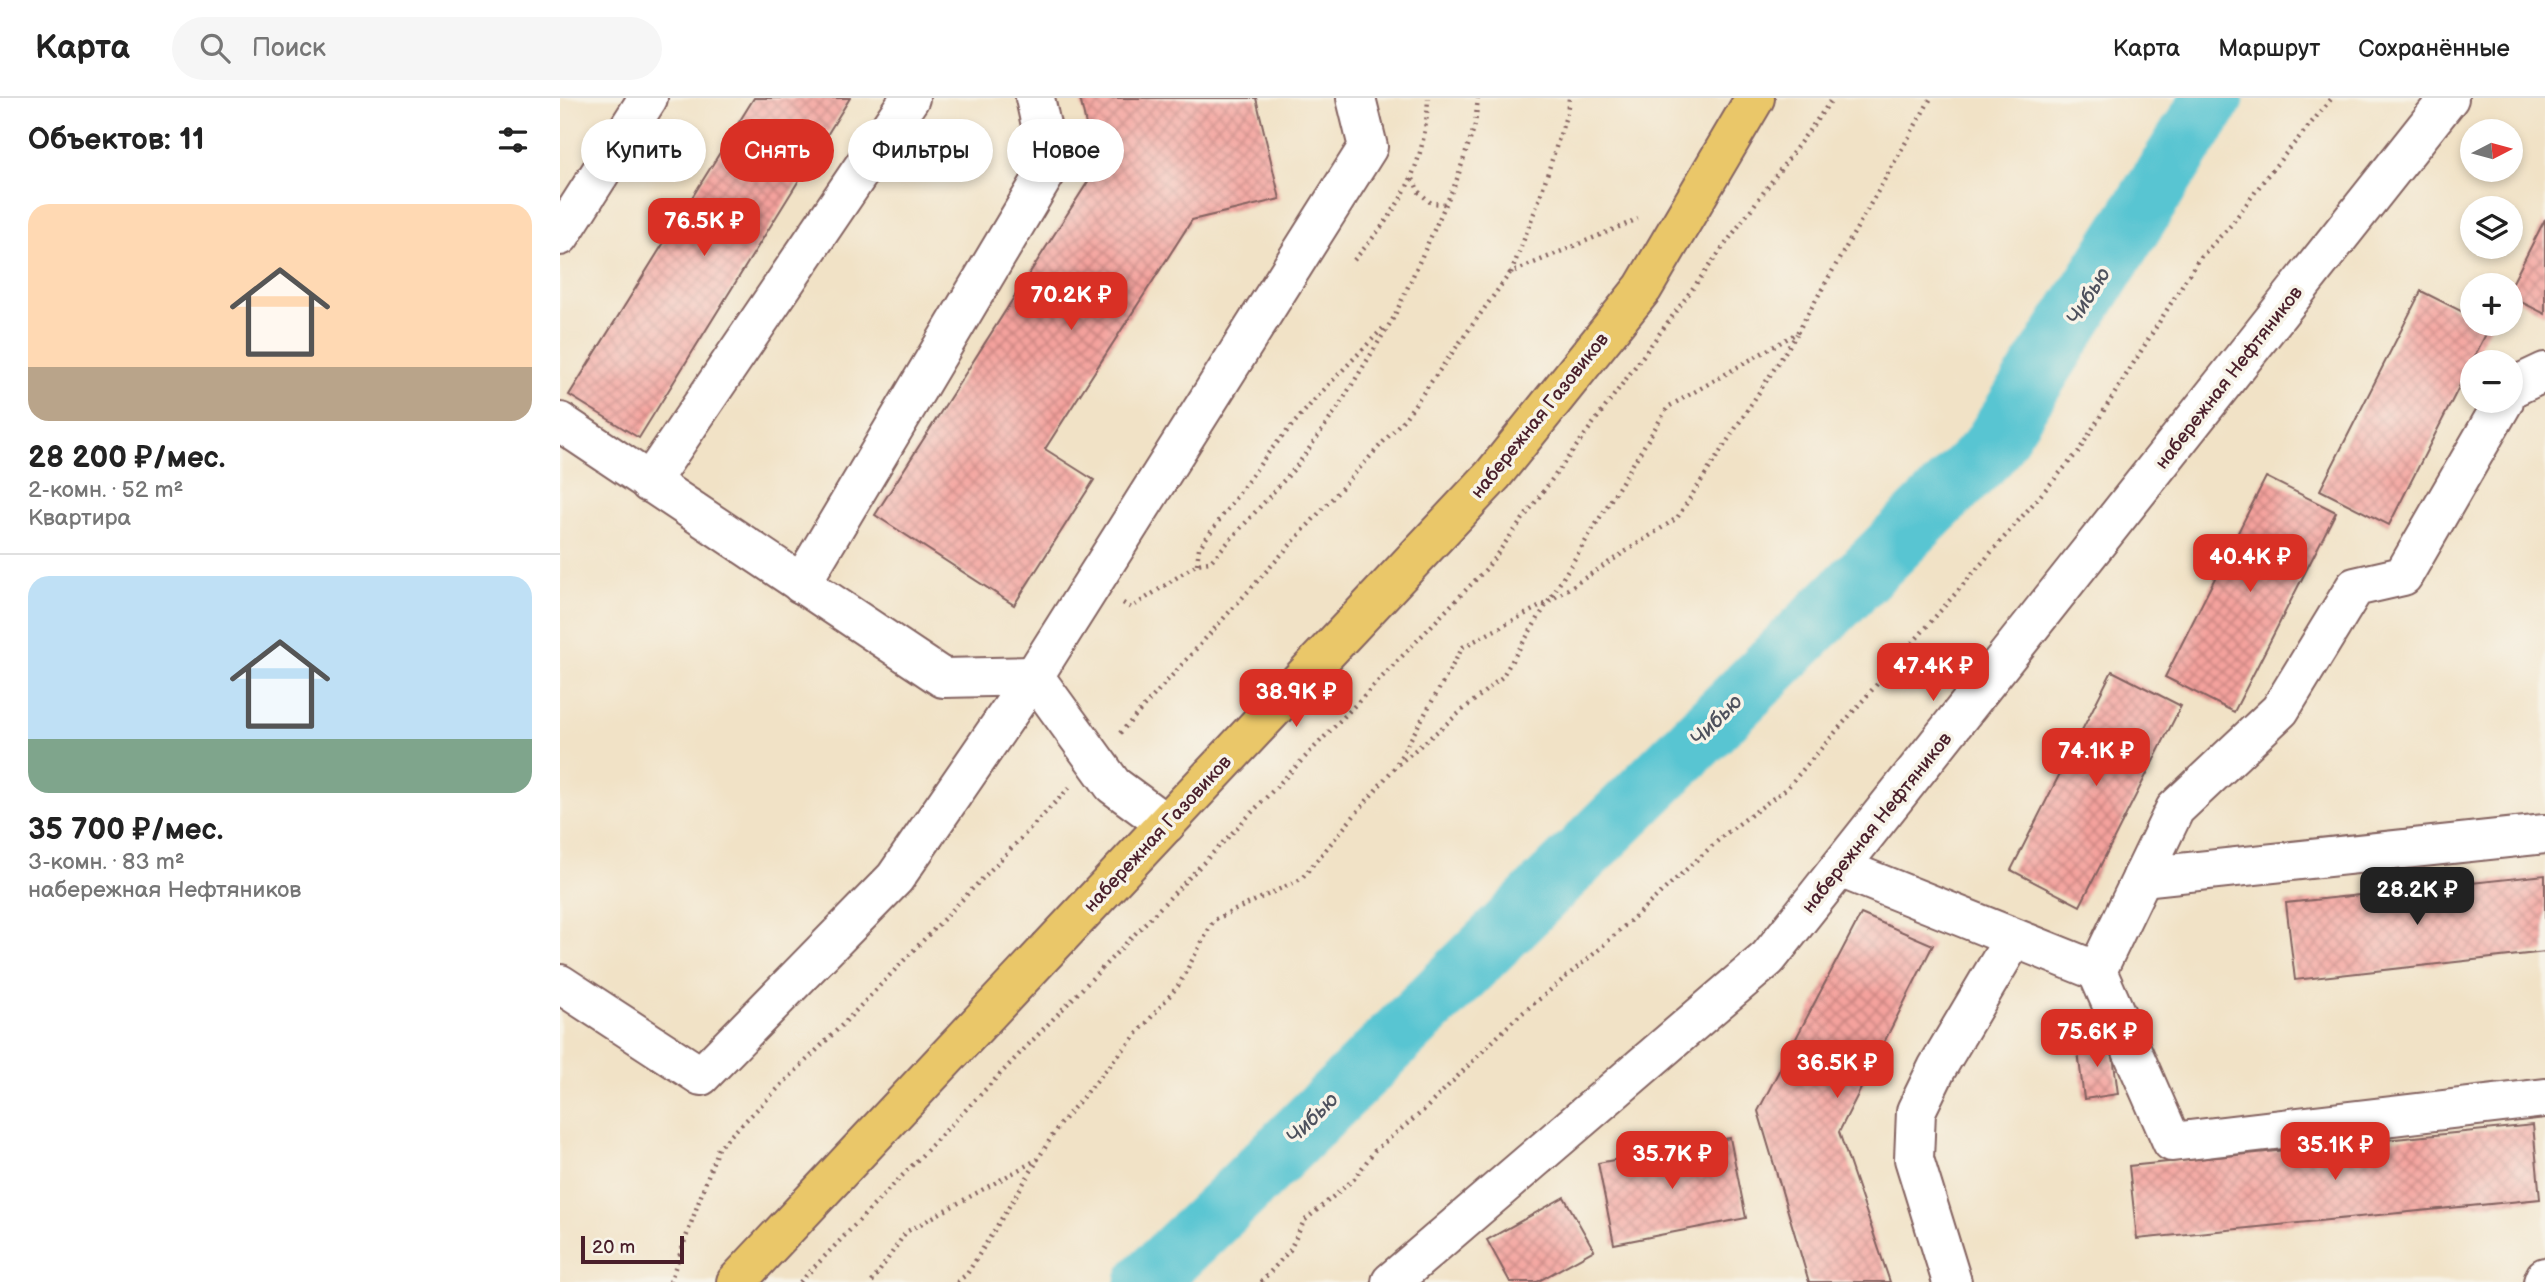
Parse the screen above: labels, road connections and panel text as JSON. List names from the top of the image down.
{
  "streets": {
    "main road": ["набережная Газовиков"],
    "street": ["набережная Нефтяников"]
  },
  "water": ["Чибью"],
  "scale_bar": "20 m",
  "north": "right",
  "page": {
    "header": "Карта",
    "search": "Поиск",
    "nav": ["Карта", "Маршрут", "Сохранённые"],
    "heading": "Объектов: 11",
    "map_buttons": ["+", "−"],
    "chip": [
      "Купить",
      "Снять",
      "Фильтры",
      "Новое"
    ],
    "list": [
      {
        "name": "28 200 ₽/мес.",
        "note": "2-комн. · 52 m² · Квартира"
      },
      {
        "name": "35 700 ₽/мес.",
        "note": "3-комн. · 83 m² · набережная Нефтяников"
      }
    ],
    "price": [
      "76.5K ₽",
      "70.2K ₽",
      "40.4K ₽",
      "47.4K ₽",
      "38.9K ₽",
      "74.1K ₽",
      "28.2K ₽",
      "75.6K ₽",
      "36.5K ₽",
      "35.1K ₽",
      "35.7K ₽"
    ],
    "scale": "20 m"
  }
}
